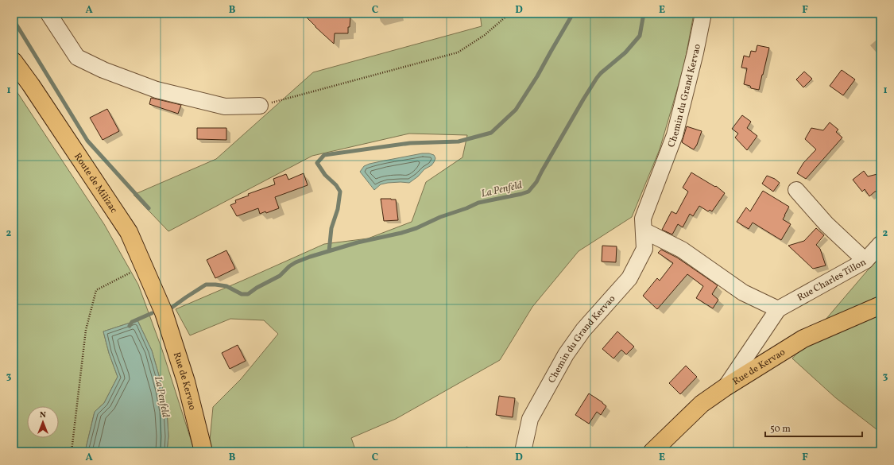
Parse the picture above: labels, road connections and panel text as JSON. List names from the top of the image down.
{
  "streets": {
    "main road": ["Route de Milizac", "Rue de Kervao"],
    "street": ["Chemin du Grand Kervao", "Rue Charles Tillon"]
  },
  "crossings": [
    ["Route de Milizac", "Rue de Kervao"]
  ],
  "water": ["La Penfeld"],
  "scale_bar": "50 m",
  "north": "top",
  "grid": {
    "columns": [
      "A",
      "B",
      "C",
      "D",
      "E",
      "F"
    ],
    "rows": ["1", "2", "3"]
  }
}
